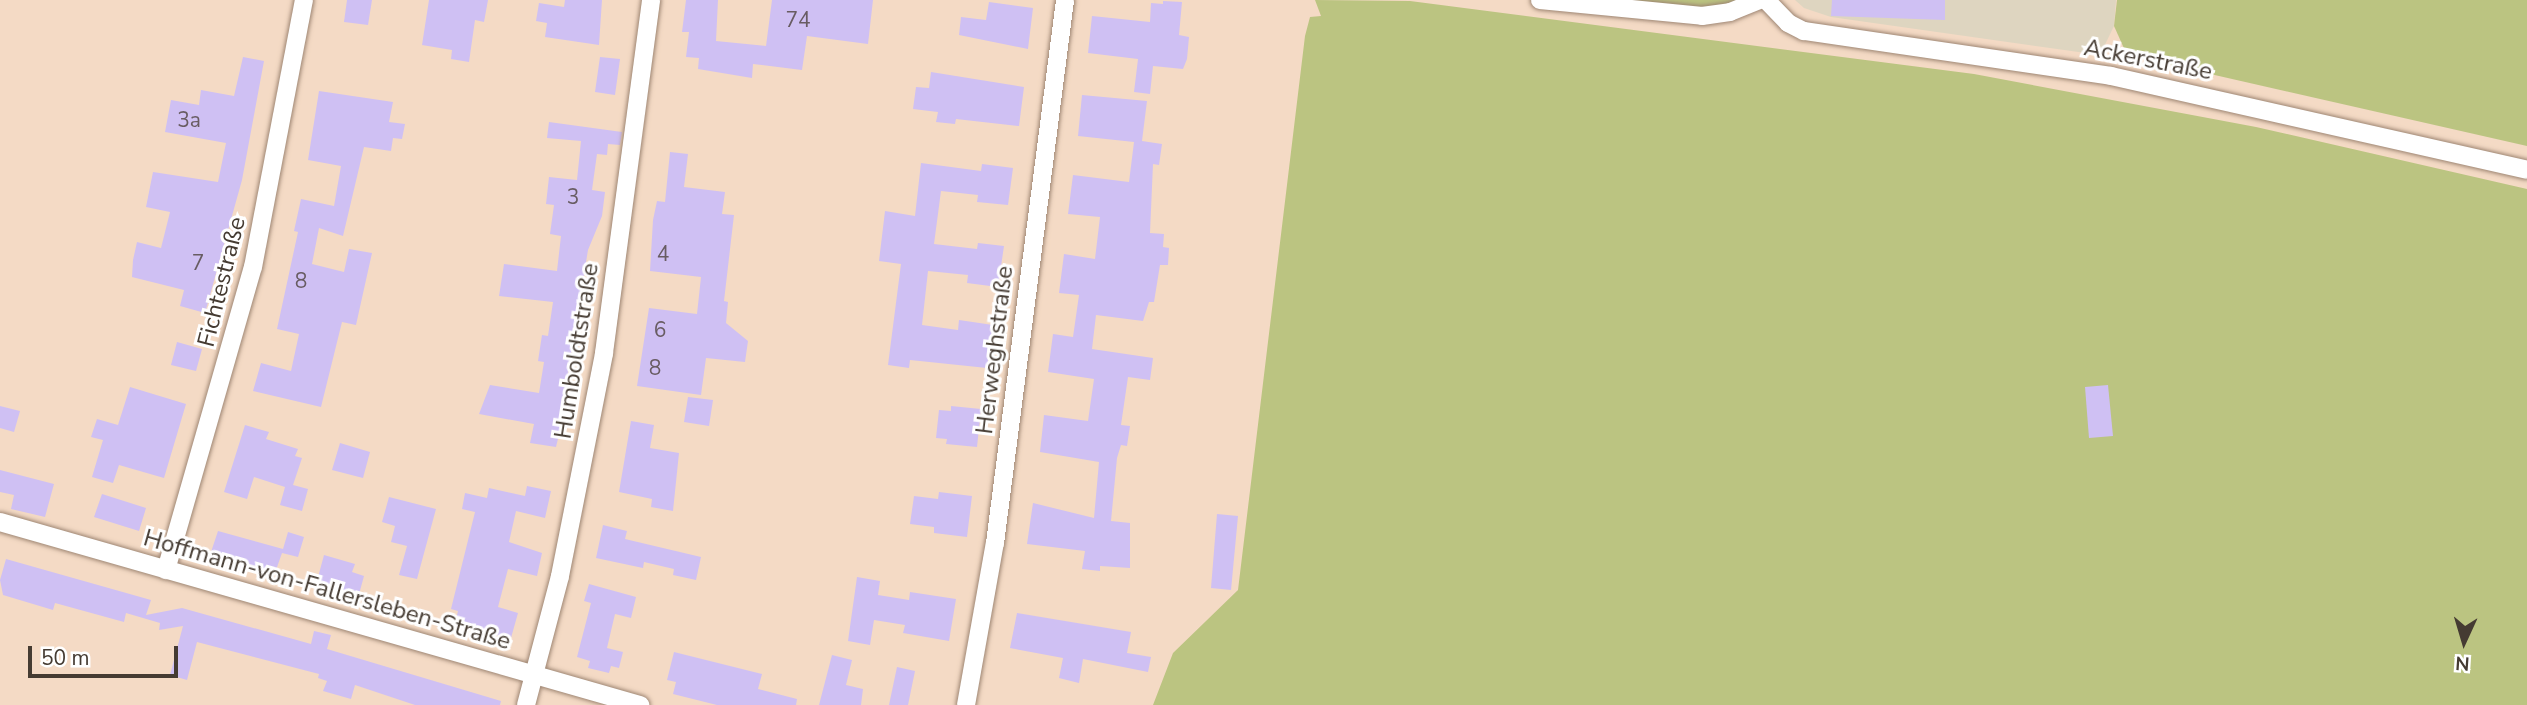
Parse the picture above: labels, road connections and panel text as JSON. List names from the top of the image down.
{
  "streets": {
    "street": [
      "Ackerstraße",
      "Fichtestraße",
      "Herweghstraße",
      "Humboldtstraße",
      "Hoffmann-von-Fallersleben-Straße"
    ]
  },
  "crossings": [
    ["Fichtestraße", "Hoffmann-von-Fallersleben-Straße"],
    ["Humboldtstraße", "Hoffmann-von-Fallersleben-Straße"]
  ],
  "house_numbers": [
    "74",
    "3a",
    "3",
    "4",
    "7",
    "8",
    "6",
    "8"
  ],
  "scale_bar": "50 m",
  "north": "bottom"
}
